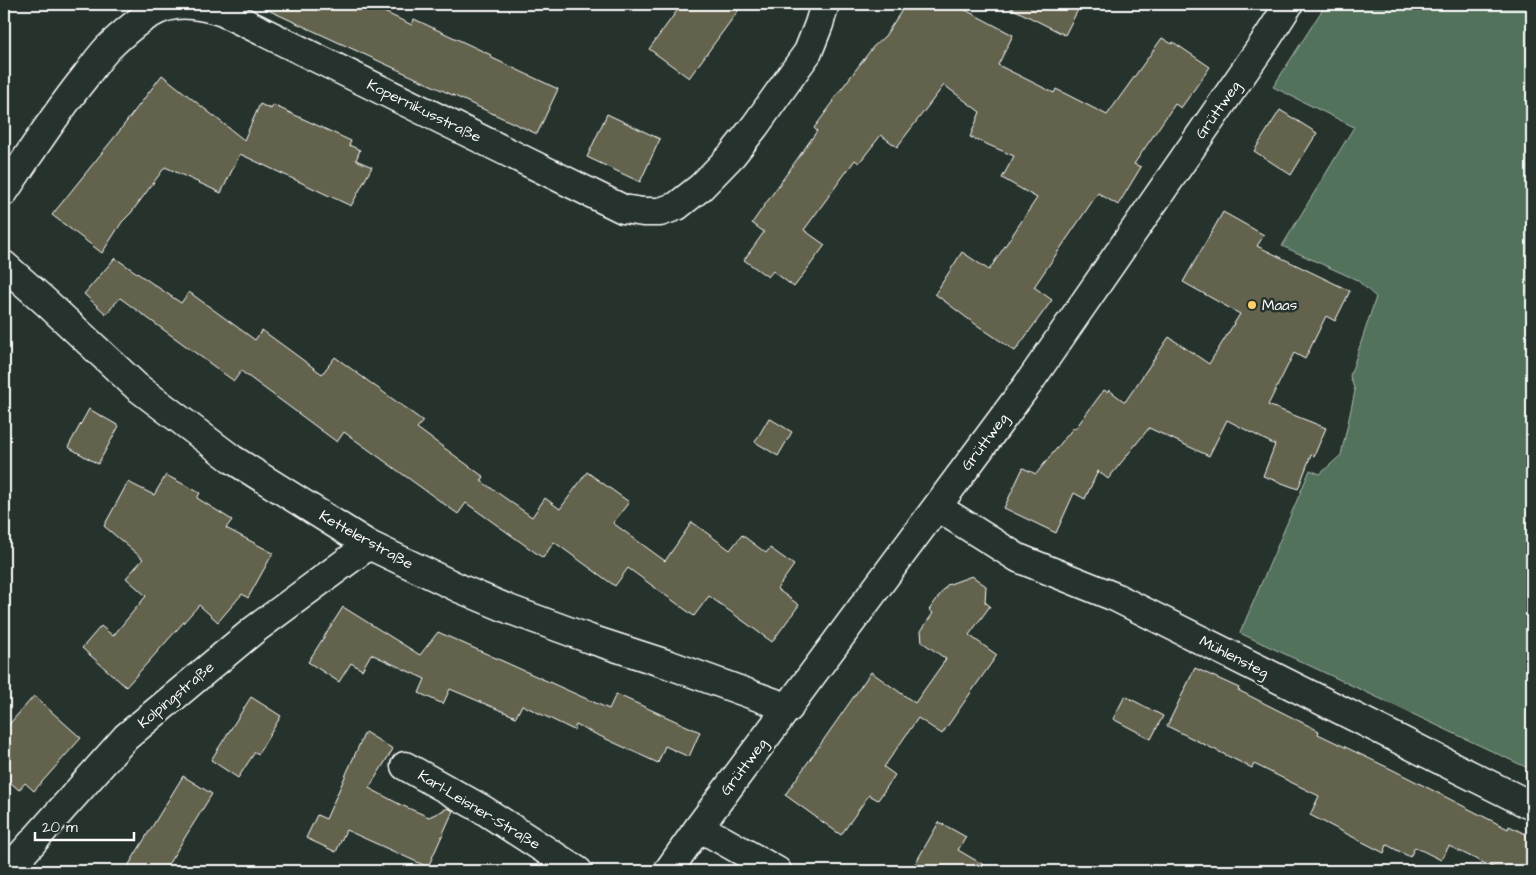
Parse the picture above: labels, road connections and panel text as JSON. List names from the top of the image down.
{
  "streets": {
    "street": [
      "Grüttweg",
      "Kopernikusstraße",
      "Kettelerstraße",
      "Mühlensteg",
      "Kolpingstraße",
      "Karl-Leisner-Straße"
    ]
  },
  "crossings": [
    ["Grüttweg", "Kettelerstraße"],
    ["Grüttweg", "Mühlensteg"],
    ["Kettelerstraße", "Kolpingstraße"]
  ],
  "places": ["Maas"],
  "scale_bar": "20 m"
}
